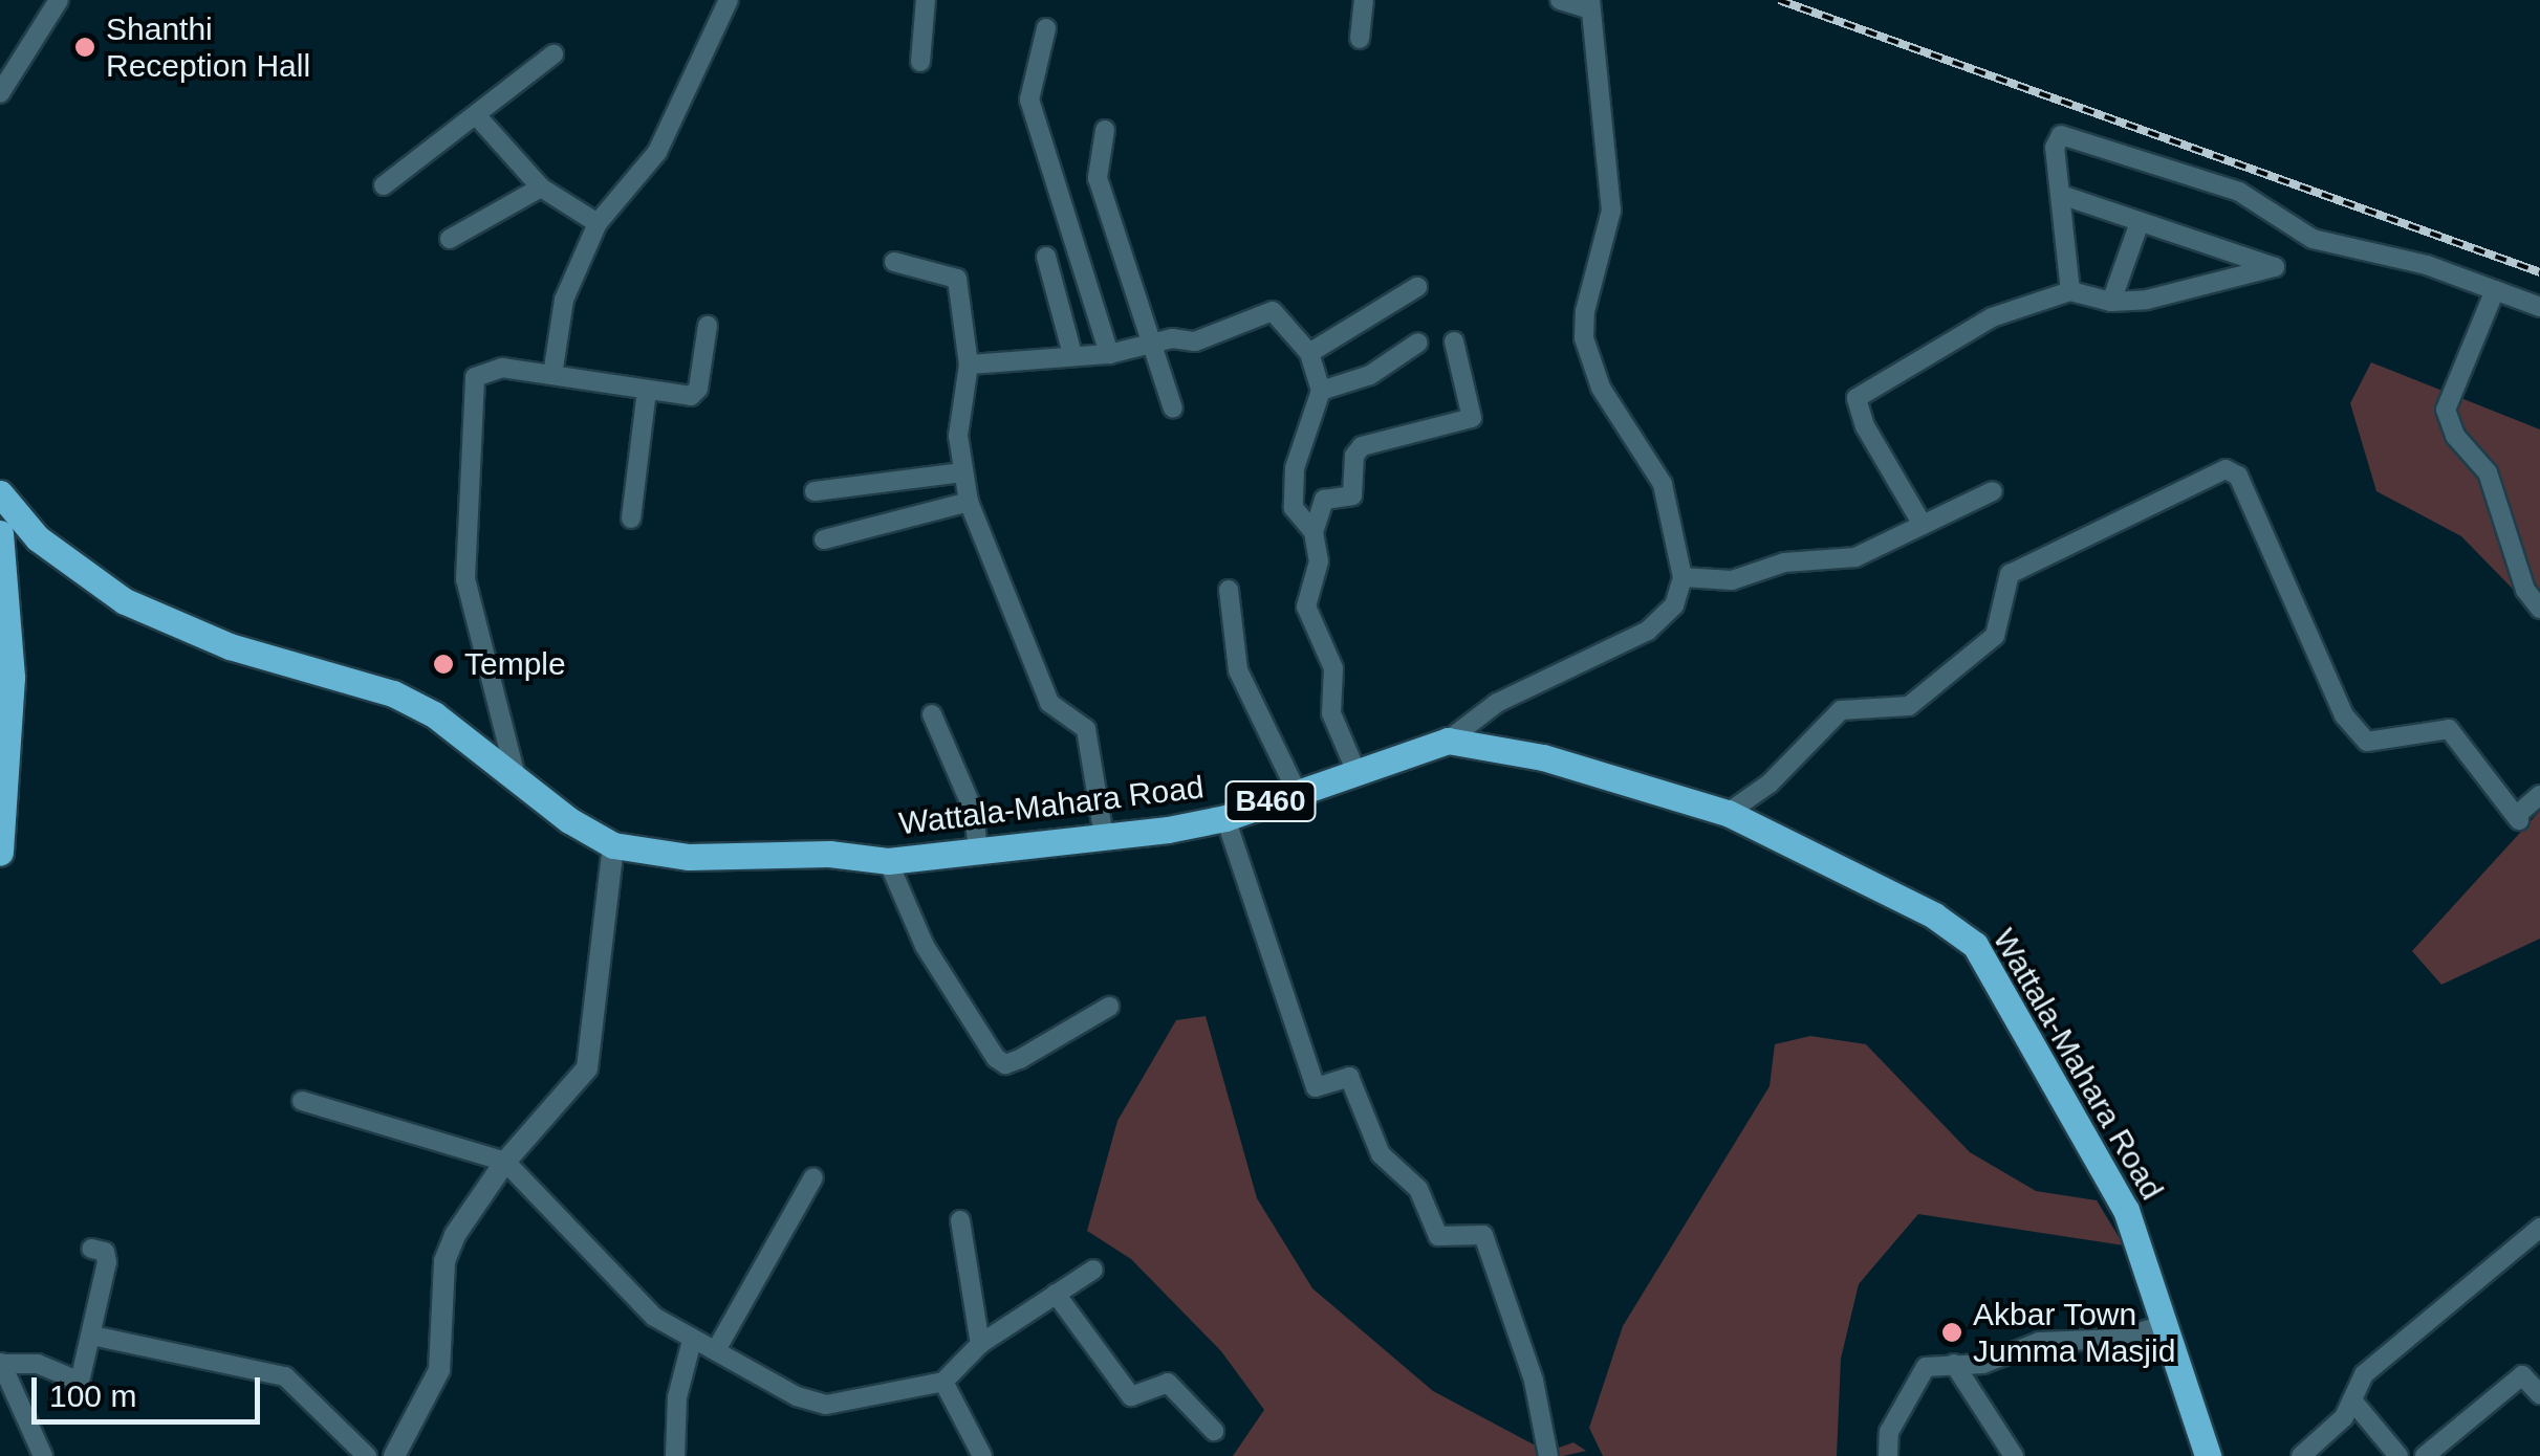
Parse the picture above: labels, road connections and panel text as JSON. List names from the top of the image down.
{
  "streets": {
    "main road": ["B460", "Wattala-Mahara Road"]
  },
  "places": ["Shanthi Reception Hall", "Temple", "Akbar Town Jumma Masjid"],
  "scale_bar": "100 m"
}
